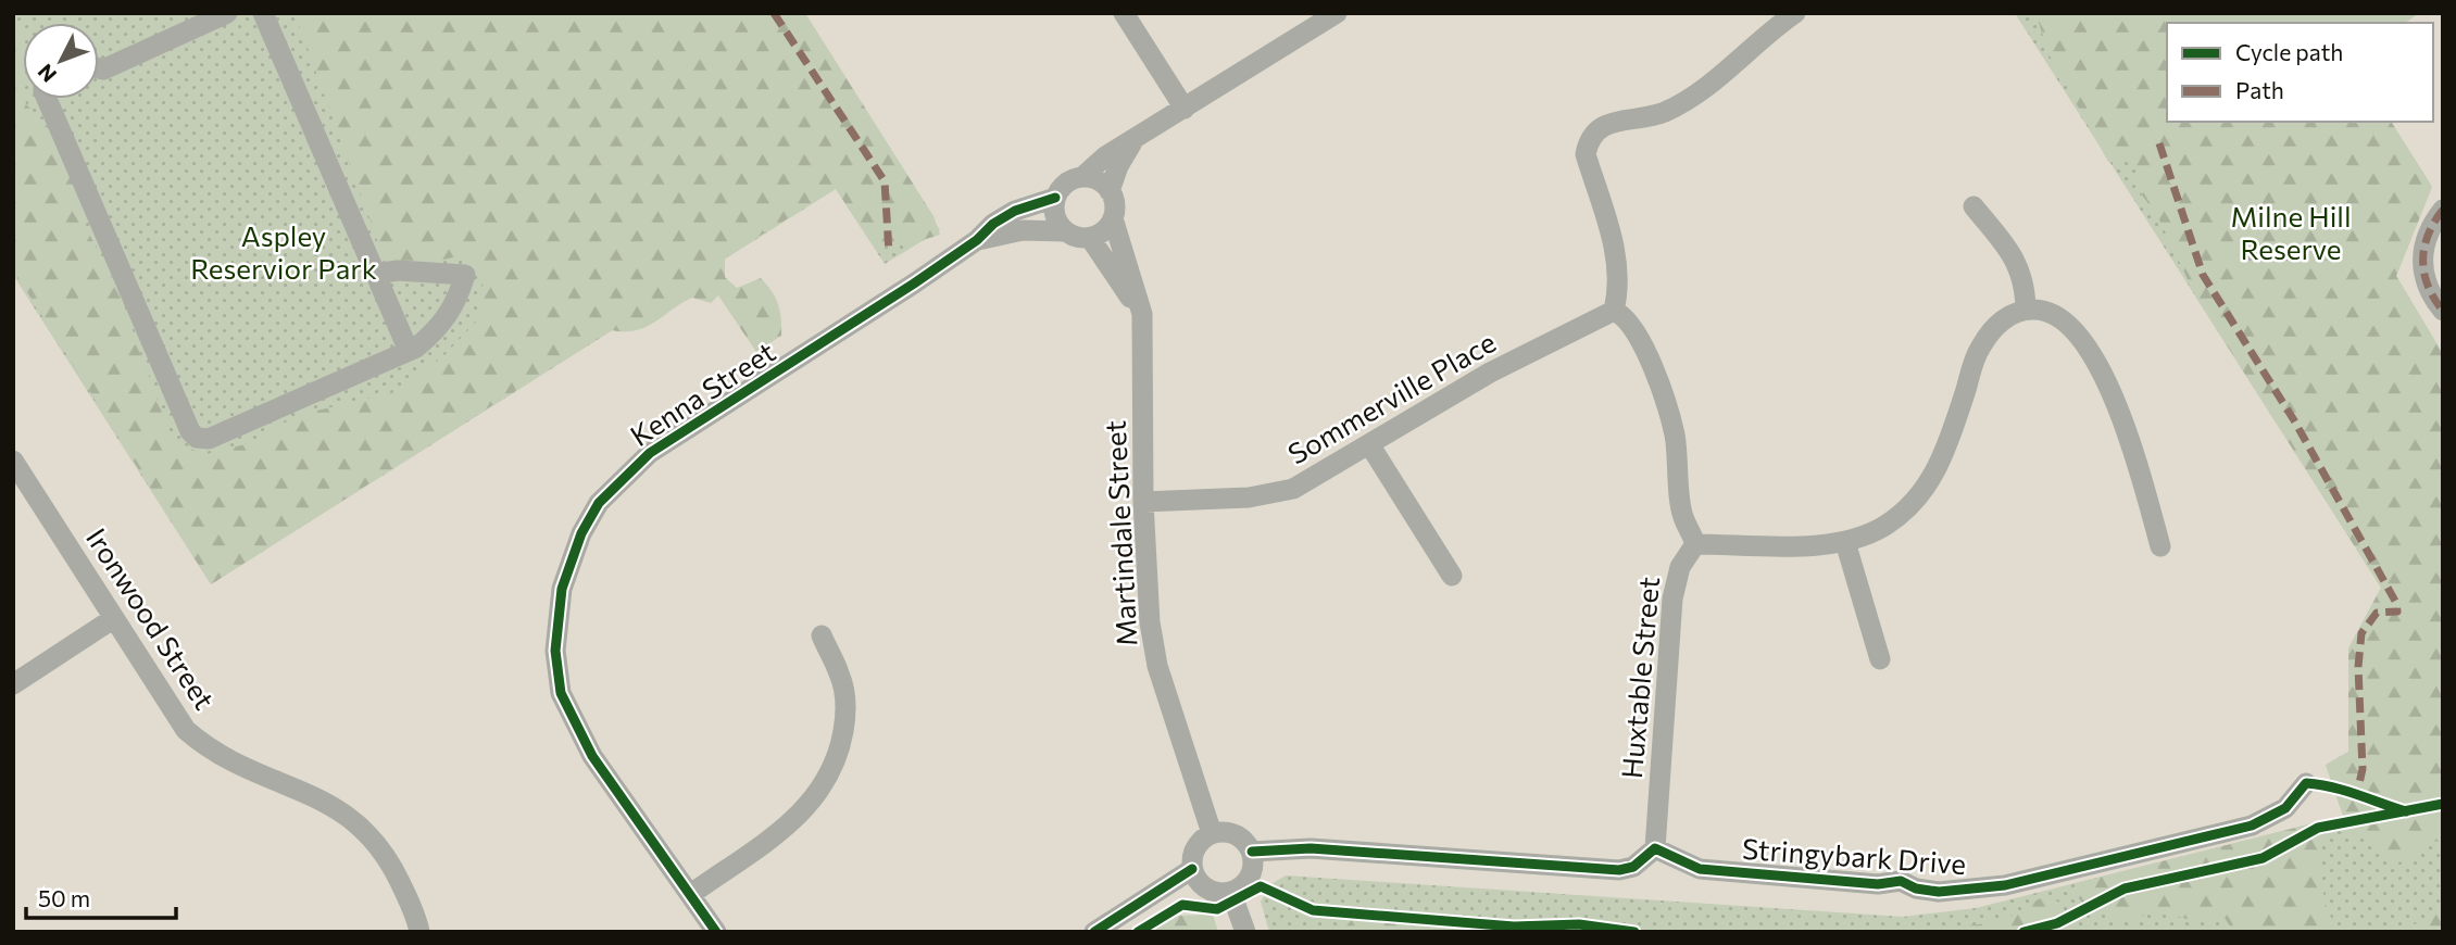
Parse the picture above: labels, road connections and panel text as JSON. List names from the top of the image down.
{
  "streets": {
    "street": [
      "Kenna Street",
      "Sommerville Place",
      "Martindale Street",
      "Ironwood Street",
      "Huxtable Street",
      "Stringybark Drive"
    ]
  },
  "crossings": [
    ["Kenna Street", "Martindale Street"],
    ["Sommerville Place", "Martindale Street"],
    ["Huxtable Street", "Stringybark Drive"]
  ],
  "parks": ["Milne Hill Reserve", "Aspley Reservior Park"],
  "legend": ["Cycle path", "Path"],
  "scale_bar": "50 m",
  "north": "bottom left"
}
